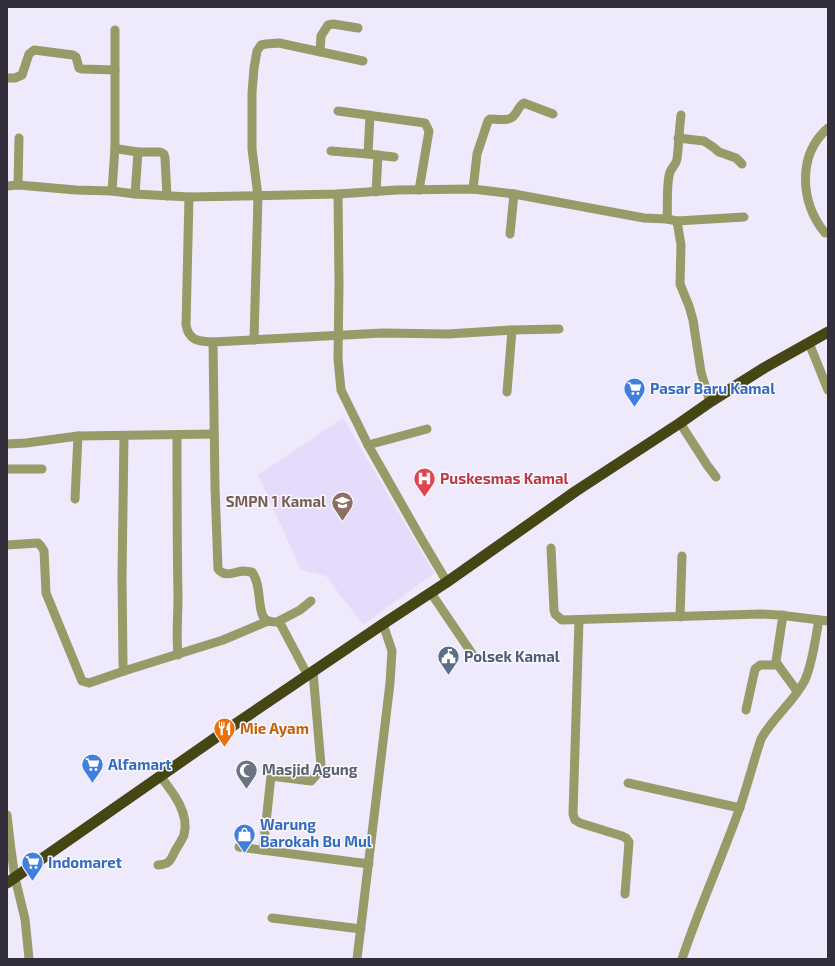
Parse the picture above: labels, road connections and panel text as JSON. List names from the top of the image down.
{
  "places": {
    "supermarket": ["Pasar Baru Kamal", "Alfamart", "Indomaret"],
    "hospital": ["Puskesmas Kamal"],
    "school or university": ["SMPN 1 Kamal"],
    "public building": ["Polsek Kamal"],
    "restaurant": ["Mie Ayam"],
    "mosque": ["Masjid Agung"],
    "shop": ["Warung Barokah Bu Mul"]
  }
}
